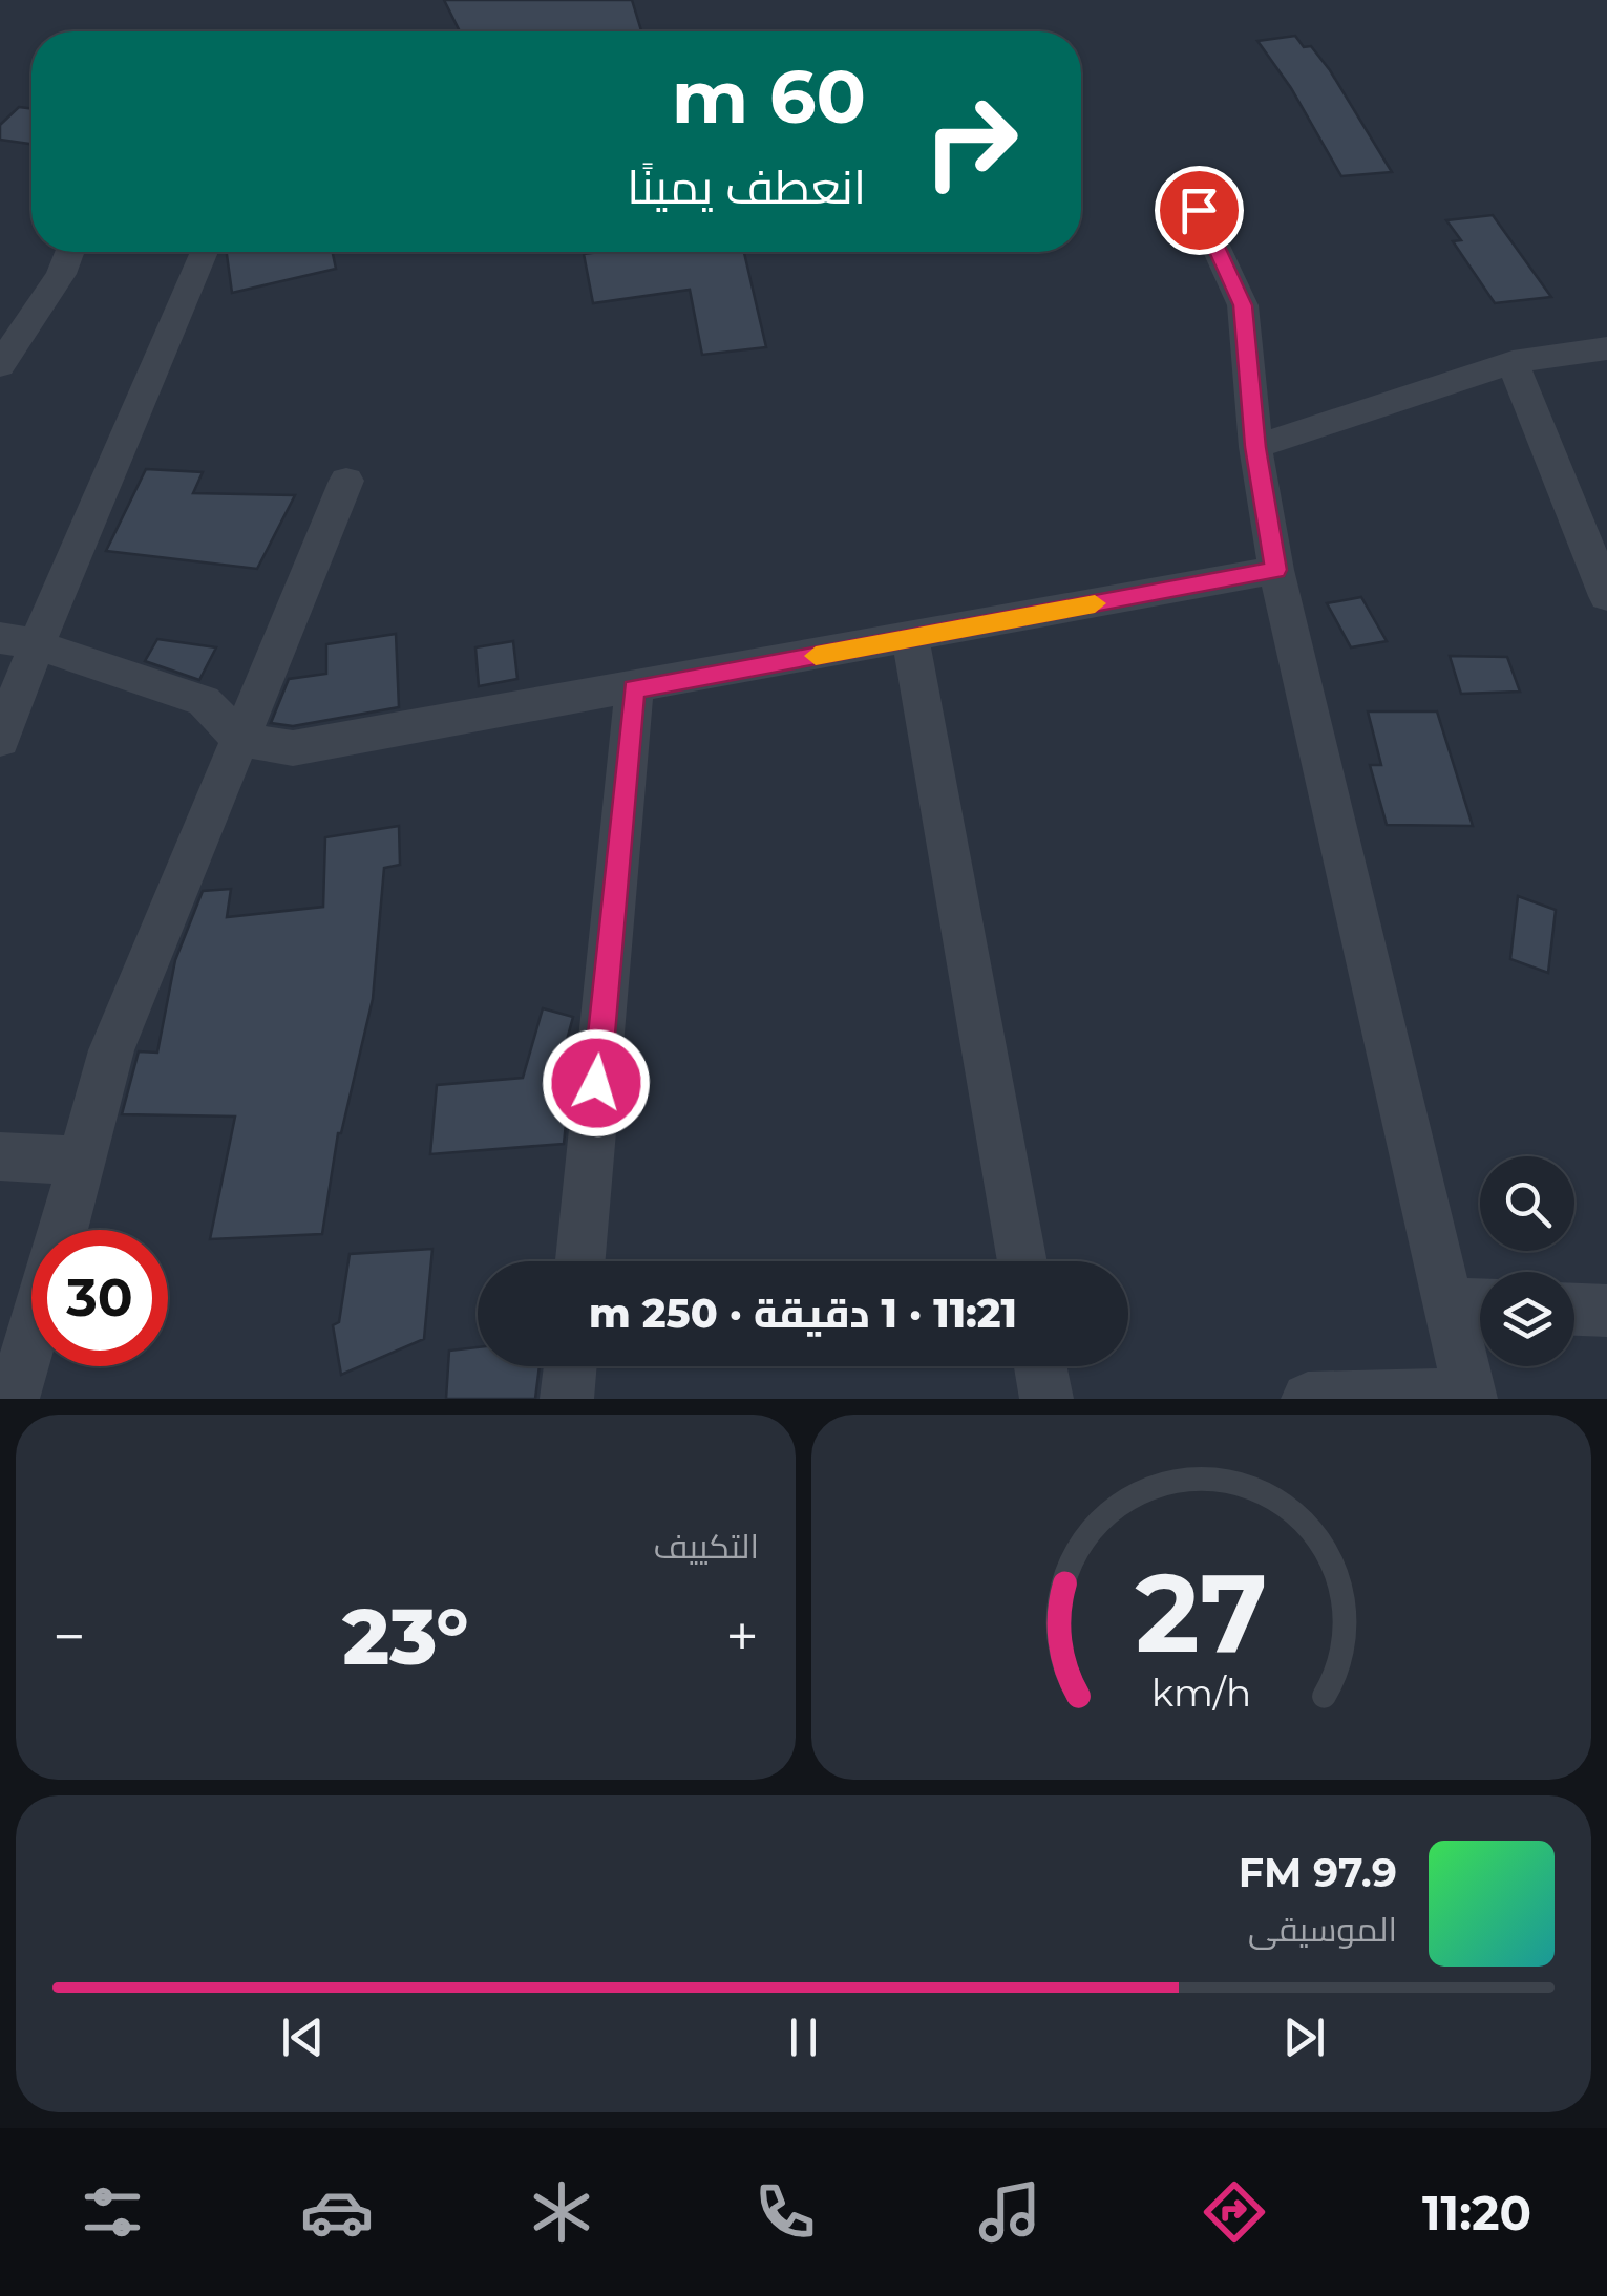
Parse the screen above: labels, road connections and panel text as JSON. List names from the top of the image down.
{
  "page": {
    "turn": ["60 m", "انعطف يمينًا"],
    "limit": "30",
    "trip": "11:21 · 1 دقيقة · 250 m",
    "tile": "التكييف",
    "heat": ["−", "23°", "+"],
    "song": ["97.9 FM", "الموسيقى"],
    "tabs": "11:20",
    "gauge": ["27", "km/h"]
  }
}
